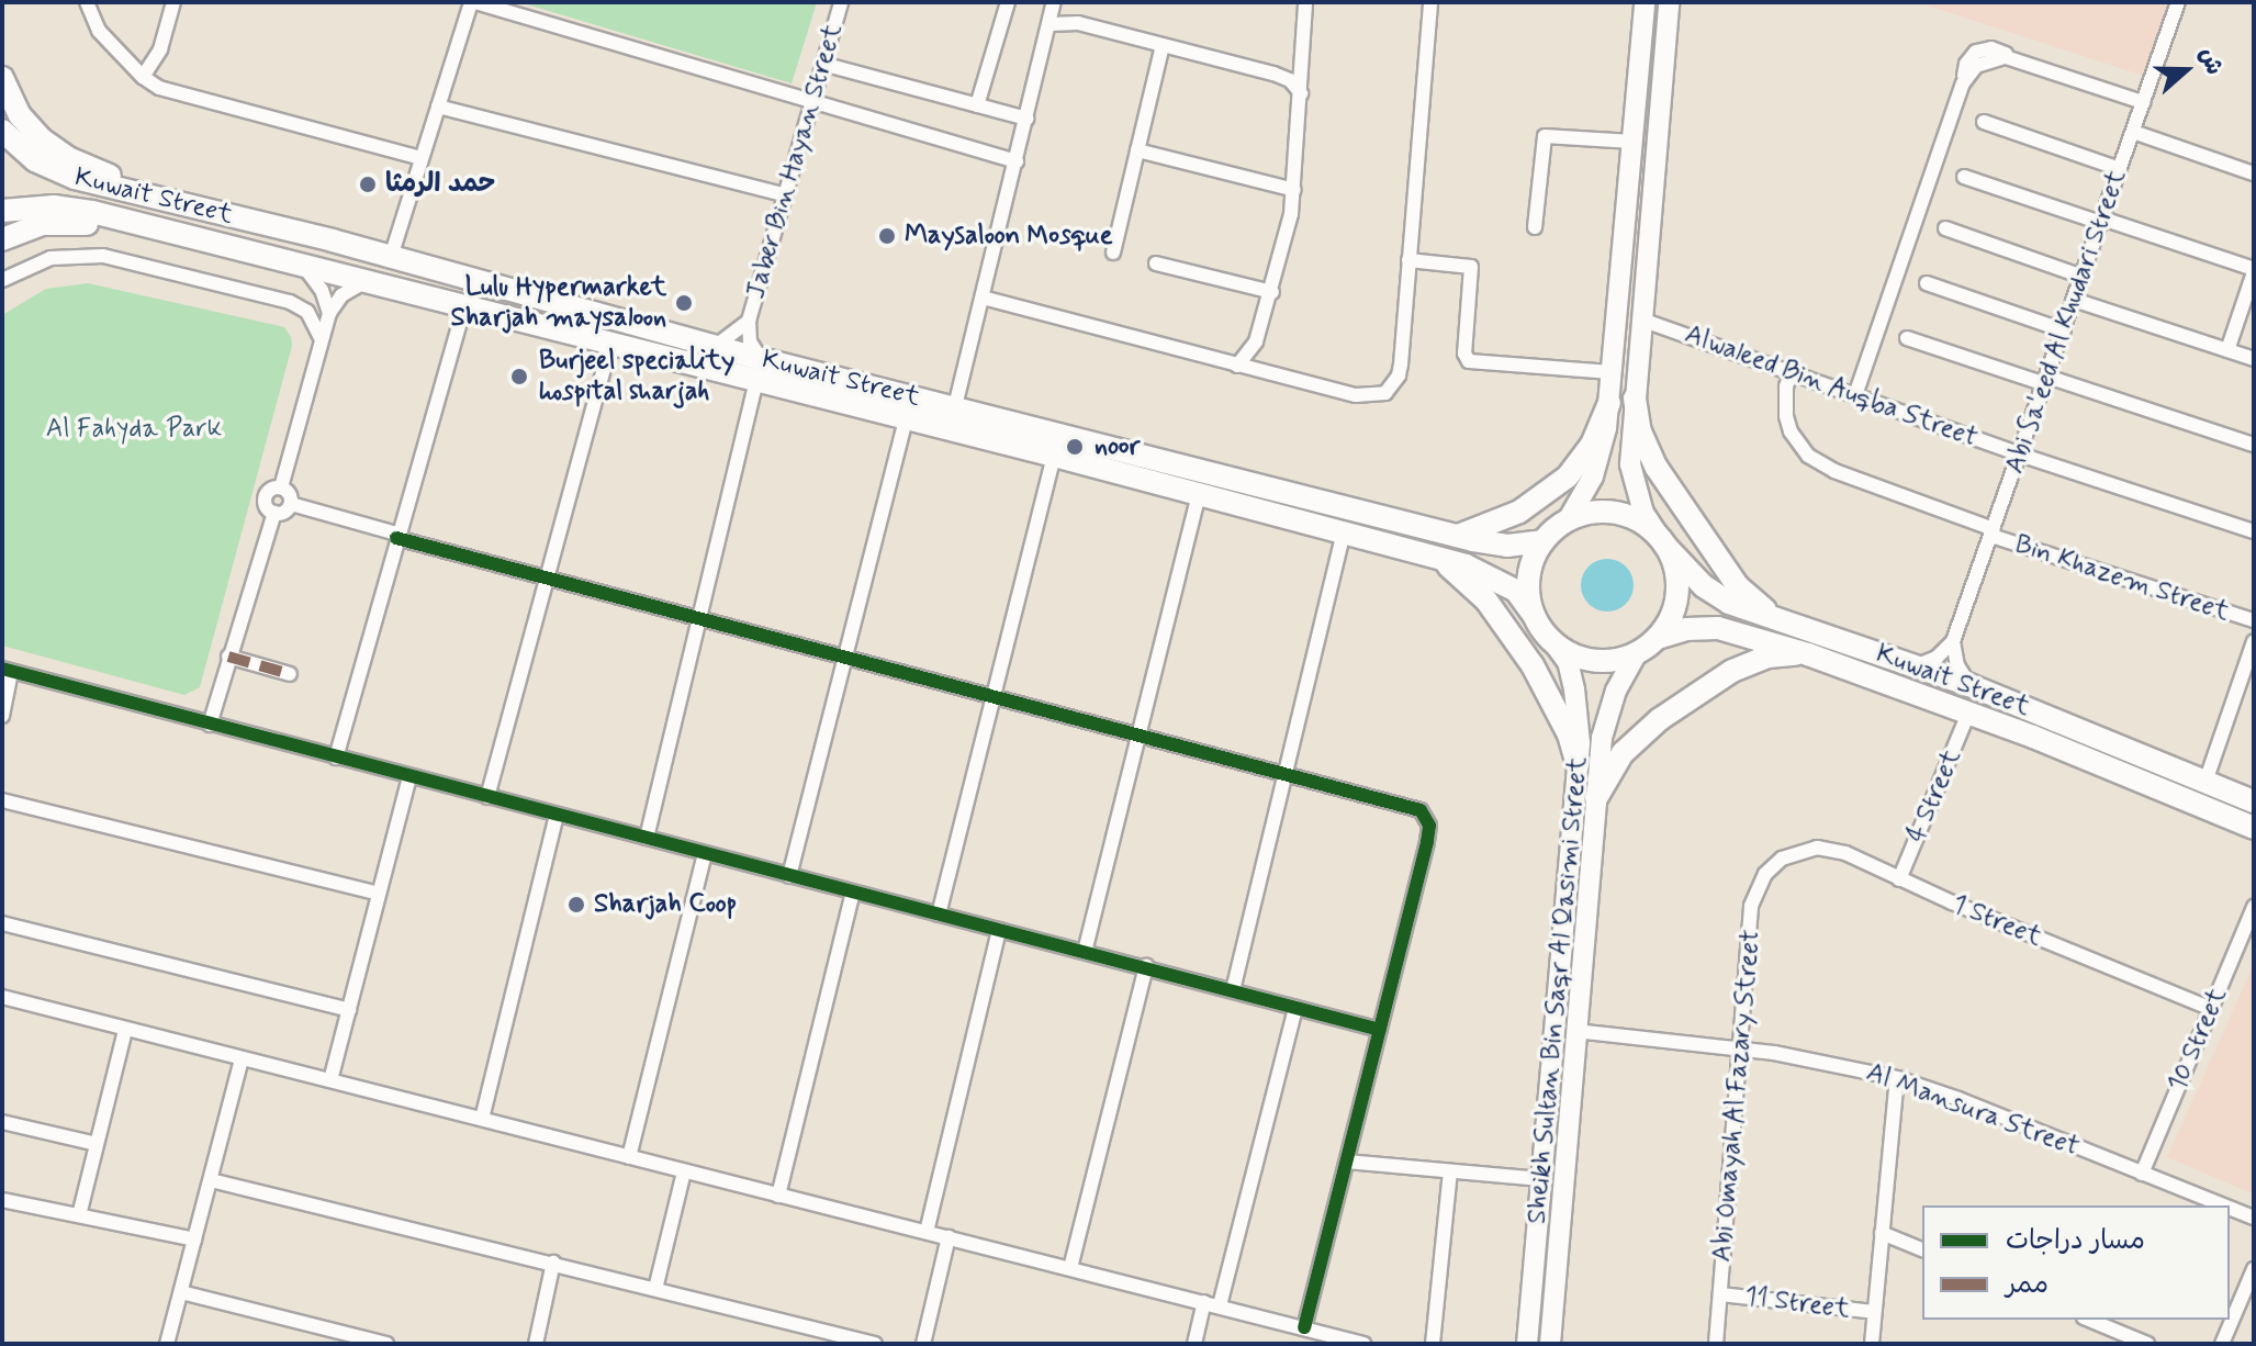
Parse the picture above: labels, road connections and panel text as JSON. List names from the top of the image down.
{
  "streets": {
    "main road": ["Kuwait Street", "Sheikh Sultan Bin Saqr Al Qasimi Street"],
    "street": [
      "Jaber Bin Hayan Street",
      "Abi Sa'eed Al Khudari Street",
      "Alwaleed Bin Auqba Street",
      "Bin Khazem Street",
      "4 Street",
      "1 Street",
      "10 Street",
      "Abi Omayah Al Fazary Street",
      "Al Mansura Street",
      "11 Street"
    ]
  },
  "crossings": [
    ["Jaber Bin Hayan Street", "Kuwait Street"],
    ["Kuwait Street", "4 Street"],
    ["Kuwait Street", "Sheikh Sultan Bin Saqr Al Qasimi Street"],
    ["Abi Sa'eed Al Khudari Street", "Alwaleed Bin Auqba Street"],
    ["Abi Sa'eed Al Khudari Street", "Bin Khazem Street"],
    ["Alwaleed Bin Auqba Street", "Bin Khazem Street"],
    ["4 Street", "1 Street"],
    ["1 Street", "10 Street"],
    ["1 Street", "Abi Omayah Al Fazary Street"],
    ["Sheikh Sultan Bin Saqr Al Qasimi Street", "Al Mansura Street"],
    ["10 Street", "Al Mansura Street"],
    ["Abi Omayah Al Fazary Street", "Al Mansura Street"],
    ["Abi Omayah Al Fazary Street", "11 Street"]
  ],
  "parks": ["Al Fahyda Park"],
  "places": [
    "حمد الرمثا",
    "Maysaloon Mosque",
    "Lulu Hypermarket Sharjah maysaloon",
    "Burjeel speciality hospital sharjah",
    "noor",
    "Sharjah Coop"
  ],
  "legend": ["مسار دراجات", "ممر"],
  "north": "right"
}
